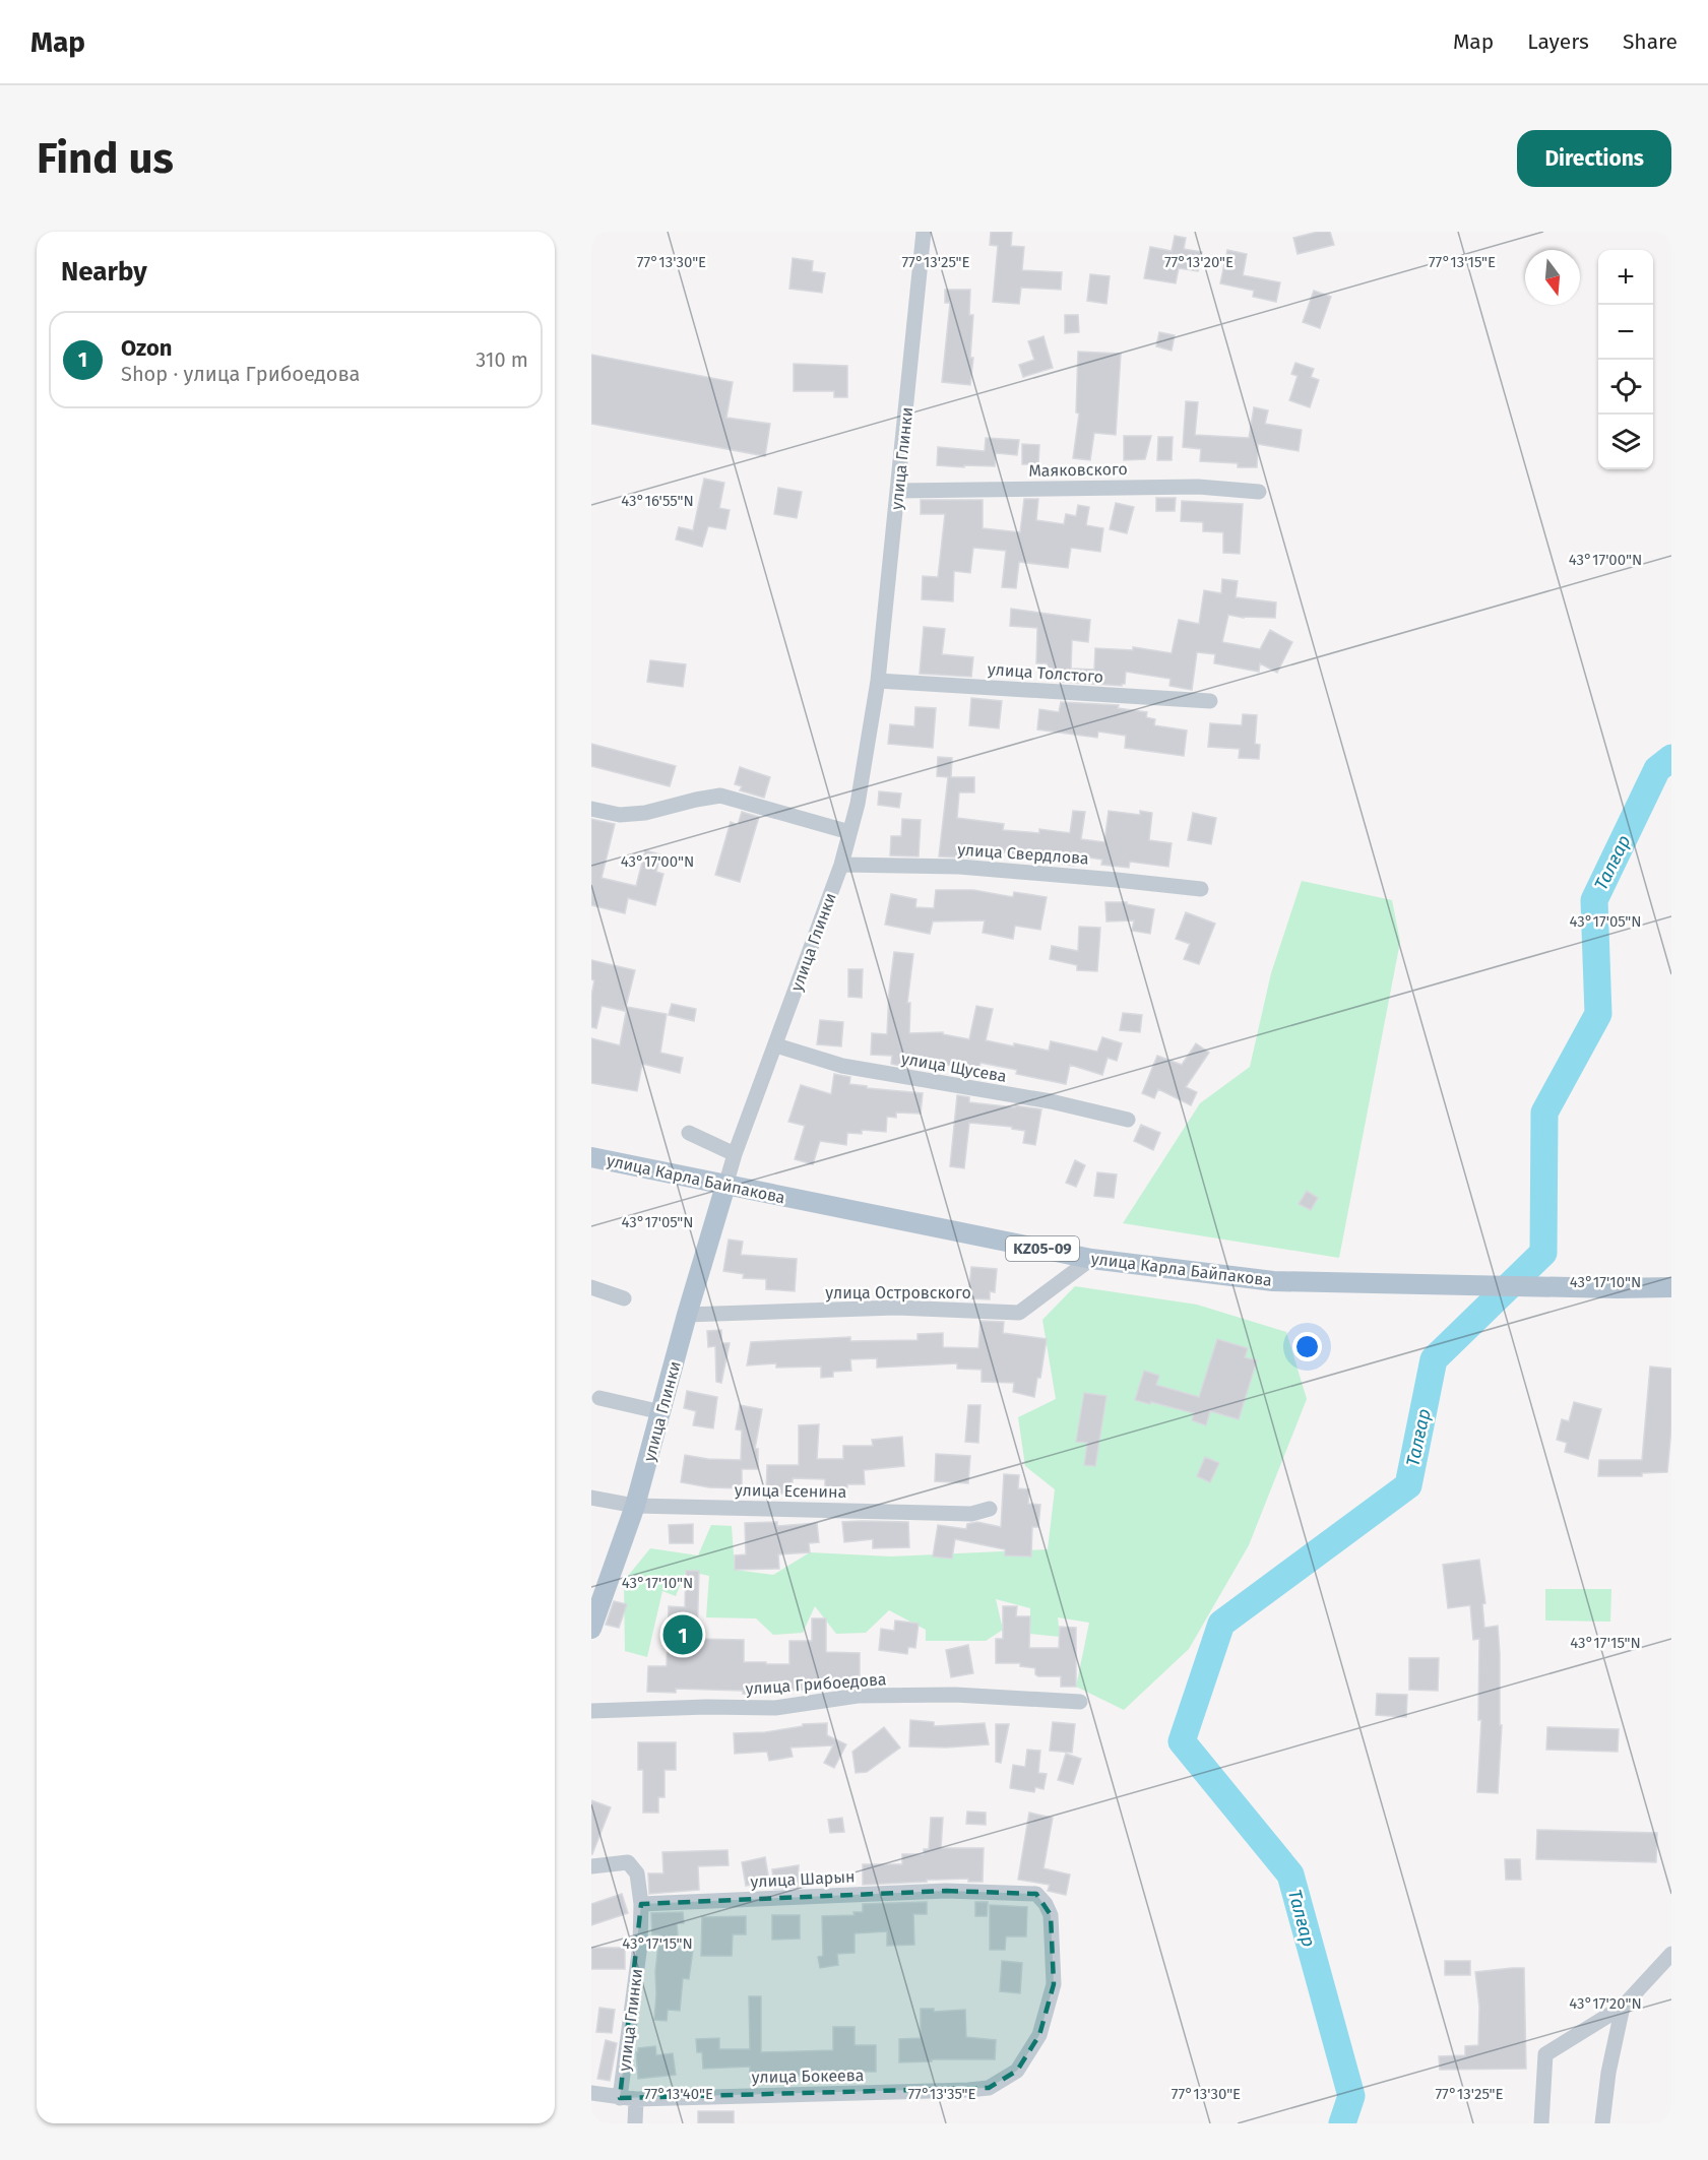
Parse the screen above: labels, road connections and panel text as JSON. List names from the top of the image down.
{
  "streets": {
    "main road": ["улица Глинки", "улица Карла Байпакова", "KZ05-09"],
    "street": [
      "Маяковского",
      "улица Толстого",
      "улица Свердлова",
      "улица Щусева",
      "улица Островского",
      "улица Есенина",
      "улица Грибоедова",
      "улица Шарын",
      "улица Бокеева"
    ]
  },
  "crossings": [
    ["улица Глинки", "Маяковского"],
    ["улица Глинки", "улица Толстого"],
    ["улица Глинки", "улица Свердлова"],
    ["улица Глинки", "улица Щусева"],
    ["улица Глинки", "улица Карла Байпакова"],
    ["улица Глинки", "улица Островского"],
    ["улица Глинки", "улица Есенина"],
    ["улица Глинки", "улица Шарын"],
    ["улица Глинки", "улица Бокеева"],
    ["улица Карла Байпакова", "улица Островского"],
    ["улица Шарын", "улица Бокеева"]
  ],
  "water": ["Талғар"],
  "north": "bottom",
  "page": {
    "header": "Map",
    "nav": ["Map", "Layers", "Share"],
    "buttons": "Directions",
    "title": "Find us",
    "heading": "Nearby",
    "map_buttons": ["+", "−"],
    "list": [
      {
        "mark": "1",
        "name": "Ozon",
        "note": "Shop · улица Грибоедова",
        "value": "310 m"
      }
    ],
    "pins": "1"
  },
  "coordinates": [
    "77°13'30\"E",
    "77°13'25\"E",
    "77°13'20\"E",
    "77°13'15\"E",
    "43°16'55\"N",
    "43°17'00\"N",
    "43°17'05\"N",
    "43°17'10\"N",
    "43°17'15\"N",
    "43°17'20\"N",
    "77°13'40\"E",
    "77°13'35\"E"
  ]
}
